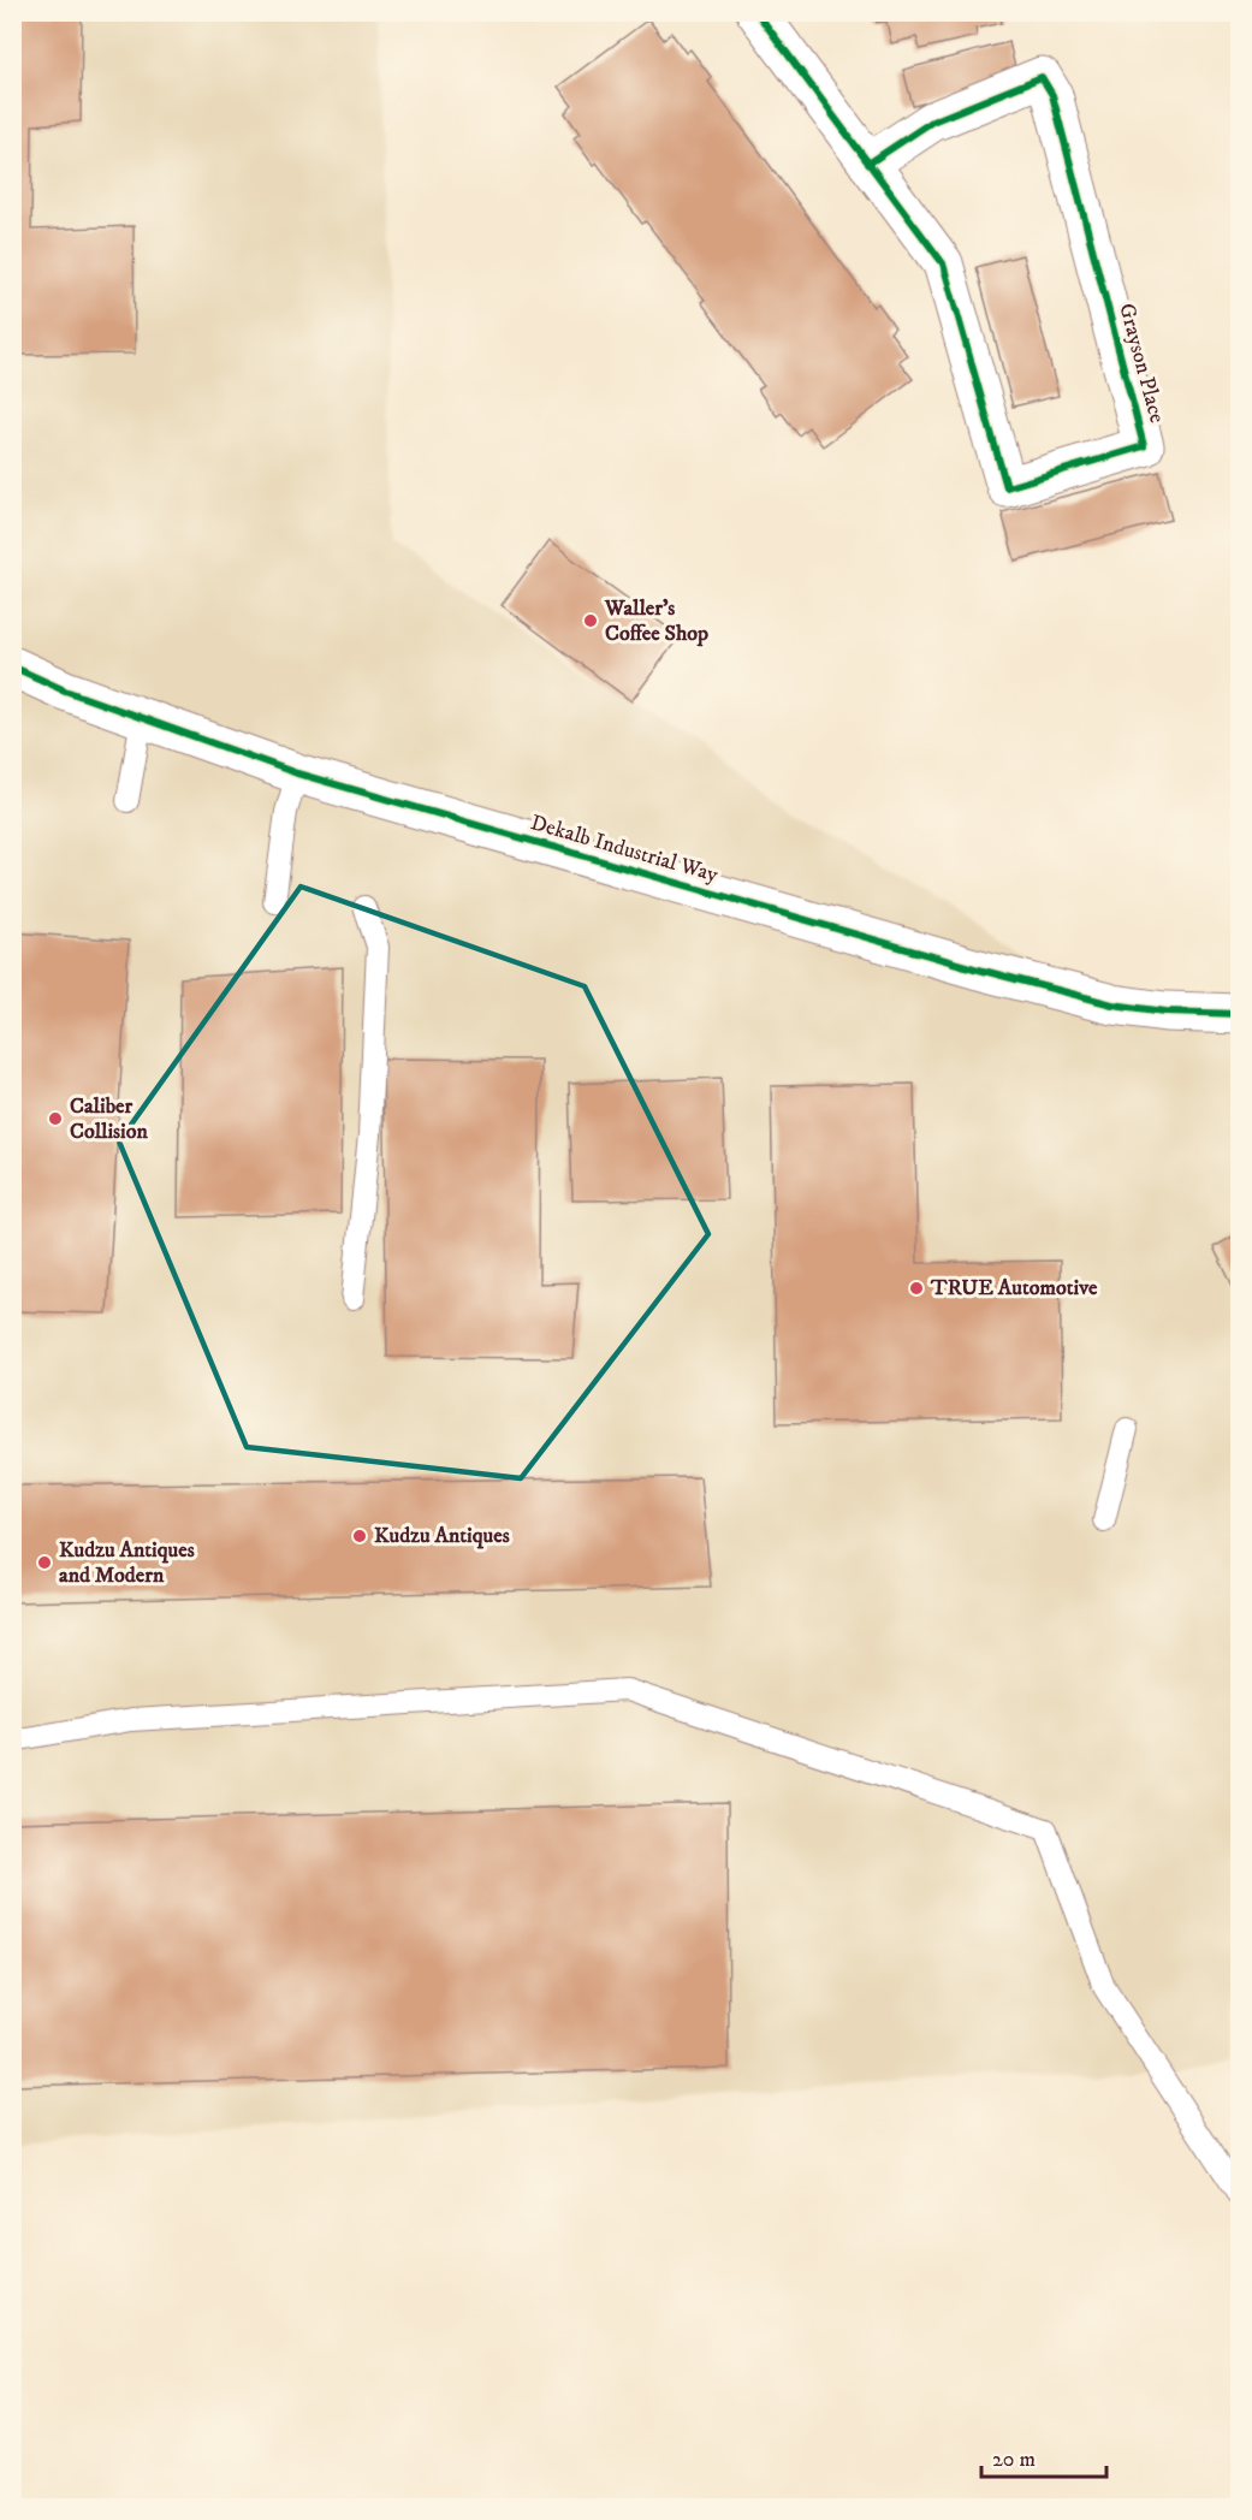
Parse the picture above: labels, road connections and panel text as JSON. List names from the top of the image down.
{
  "streets": {
    "street": ["Grayson Place", "Dekalb Industrial Way"]
  },
  "places": [
    "Waller's Coffee Shop",
    "Caliber Collision",
    "TRUE Automotive",
    "Kudzu Antiques",
    "Kudzu Antiques and Modern"
  ],
  "scale_bar": "20 m"
}
